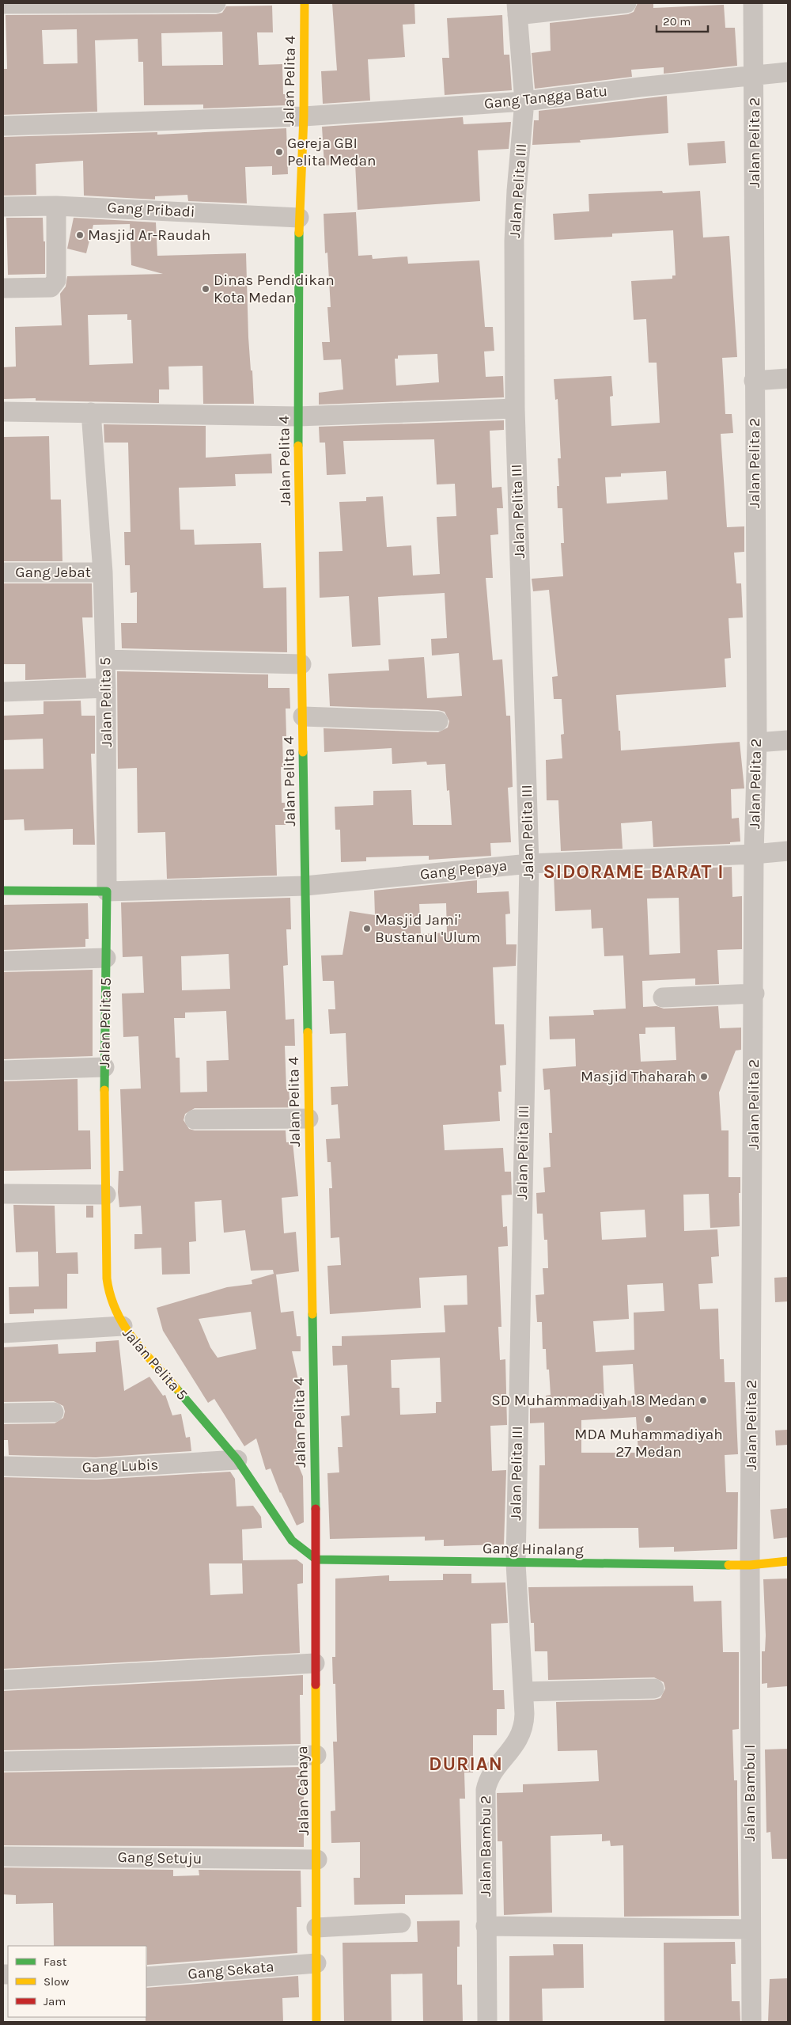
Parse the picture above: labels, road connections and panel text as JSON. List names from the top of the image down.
{
  "streets": {
    "street": [
      "Jalan Pelita 4",
      "Gang Tangga Batu",
      "Jalan Pelita 2",
      "Jalan Pelita III",
      "Gang Pribadi",
      "Gang Jebat",
      "Jalan Pelita 5",
      "Gang Pepaya",
      "Gang Lubis",
      "Gang Hinalang",
      "Jalan Cahaya",
      "Jalan Bambu I",
      "Jalan Bambu 2",
      "Gang Setuju",
      "Gang Sekata"
    ]
  },
  "crossings": [
    ["Jalan Pelita 4", "Gang Tangga Batu"],
    ["Jalan Pelita 4", "Gang Pribadi"],
    ["Jalan Pelita 4", "Jalan Pelita 5"],
    ["Jalan Pelita 4", "Gang Pepaya"],
    ["Jalan Pelita 4", "Gang Hinalang"],
    ["Jalan Pelita 4", "Jalan Cahaya"],
    ["Gang Tangga Batu", "Jalan Pelita 2"],
    ["Gang Tangga Batu", "Jalan Pelita III"],
    ["Jalan Pelita 2", "Gang Pepaya"],
    ["Jalan Pelita 2", "Gang Hinalang"],
    ["Jalan Pelita 2", "Jalan Bambu I"],
    ["Jalan Pelita III", "Gang Pepaya"],
    ["Jalan Pelita III", "Gang Hinalang"],
    ["Jalan Pelita III", "Jalan Bambu 2"],
    ["Gang Jebat", "Jalan Pelita 5"],
    ["Jalan Pelita 5", "Gang Pepaya"],
    ["Jalan Pelita 5", "Gang Lubis"],
    ["Jalan Pelita 5", "Gang Hinalang"],
    ["Jalan Pelita 5", "Jalan Cahaya"],
    ["Gang Hinalang", "Jalan Cahaya"],
    ["Gang Hinalang", "Jalan Bambu I"],
    ["Gang Hinalang", "Jalan Bambu 2"],
    ["Jalan Cahaya", "Gang Setuju"],
    ["Jalan Cahaya", "Gang Sekata"]
  ],
  "districts": ["SIDORAME BARAT I", "DURIAN"],
  "places": [
    "Gereja GBI Pelita Medan",
    "Masjid Ar-Raudah",
    "Dinas Pendidikan Kota Medan",
    "Masjid Jami' Bustanul 'Ulum",
    "Masjid Thaharah",
    "SD Muhammadiyah 18 Medan",
    "MDA Muhammadiyah 27 Medan"
  ],
  "legend": ["Fast", "Slow", "Jam"],
  "scale_bar": "20 m"
}
